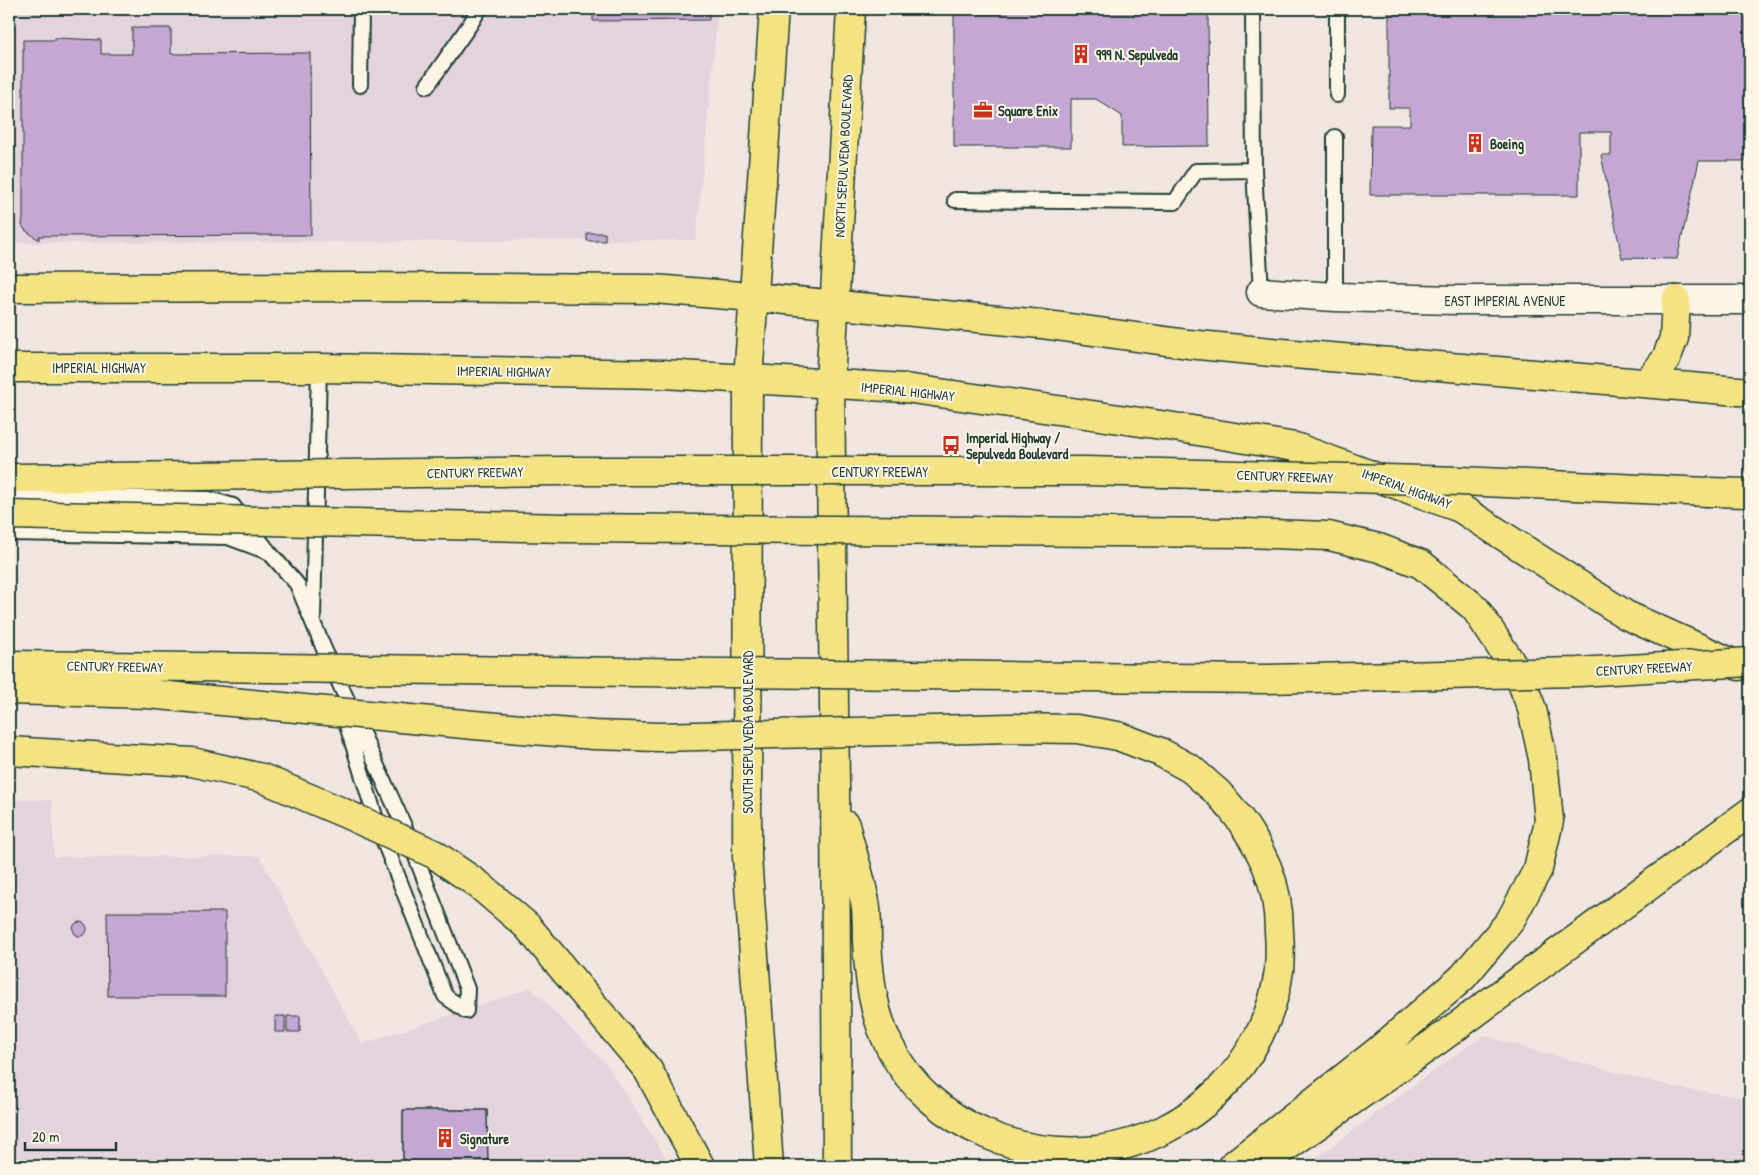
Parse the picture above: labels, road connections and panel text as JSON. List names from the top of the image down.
{
  "streets": {
    "main road": [
      "NORTH SEPULVEDA BOULEVARD",
      "IMPERIAL HIGHWAY",
      "CENTURY FREEWAY",
      "SOUTH SEPULVEDA BOULEVARD"
    ],
    "street": ["EAST IMPERIAL AVENUE"]
  },
  "crossings": [
    ["IMPERIAL HIGHWAY", "SOUTH SEPULVEDA BOULEVARD"]
  ],
  "places": {
    "building": ["999 N. Sepulveda", "Boeing", "Signature"],
    "office": ["Square Enix"],
    "bus stop": ["Imperial Highway / Sepulveda Boulevard"]
  },
  "scale_bar": "20 m"
}
